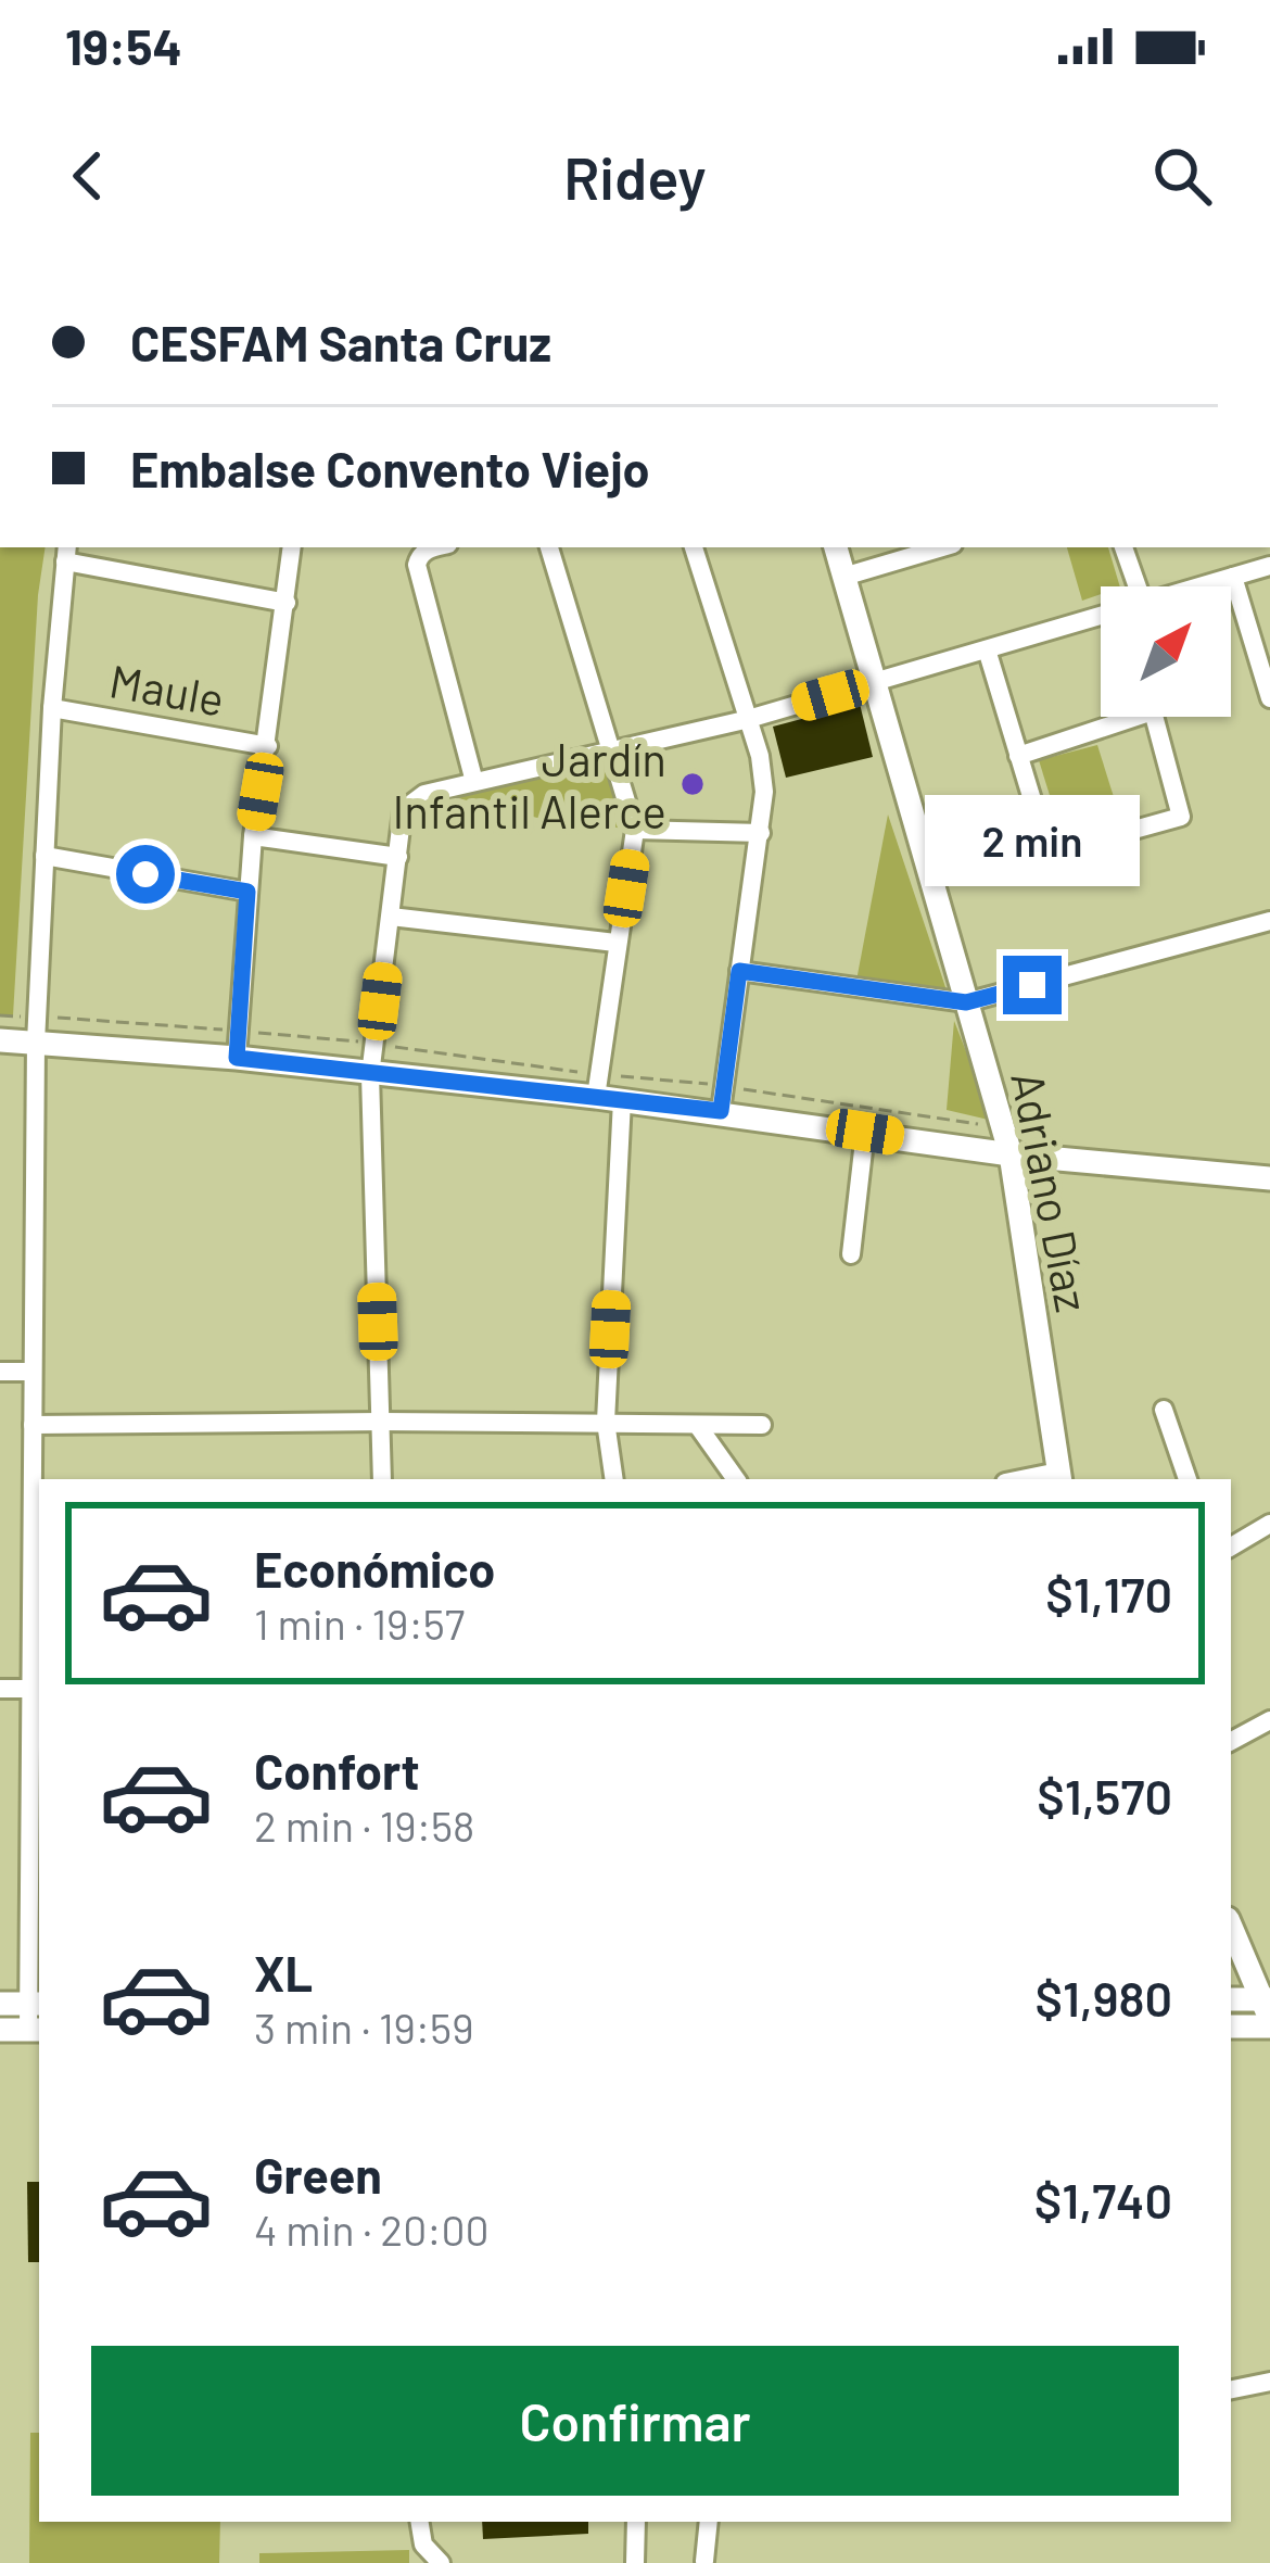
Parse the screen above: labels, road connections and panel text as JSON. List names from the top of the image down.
{
  "streets": {
    "main road": ["Adriano Díaz"],
    "street": ["Maule"]
  },
  "places": ["Jardín Infantil Alerce"],
  "north": "top right",
  "page": {
    "status": "19:54",
    "header": "Ridey",
    "banner": ["CESFAM Santa Cruz", "Embalse Convento Viejo"],
    "bubble": "2 min",
    "list": [
      {
        "name": "Económico",
        "note": "1 min · 19:57",
        "value": "$1,170"
      },
      {
        "name": "Confort",
        "note": "2 min · 19:58",
        "value": "$1,570"
      },
      {
        "name": "XL",
        "note": "3 min · 19:59",
        "value": "$1,980"
      },
      {
        "name": "Green",
        "note": "4 min · 20:00",
        "value": "$1,740"
      }
    ],
    "buttons": "Confirmar"
  }
}
